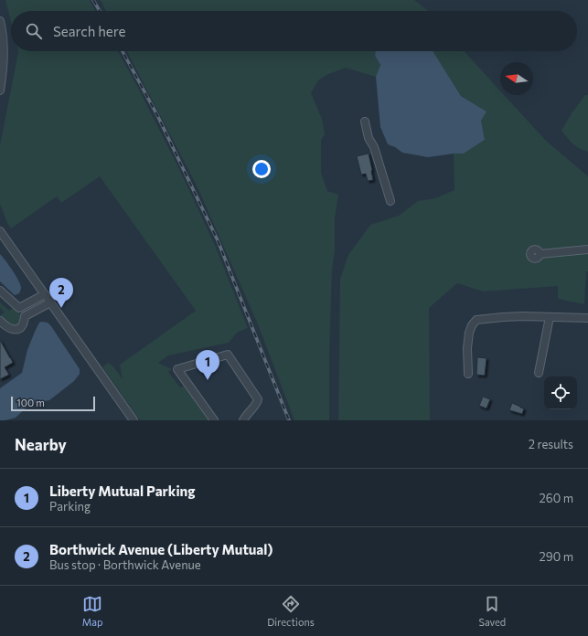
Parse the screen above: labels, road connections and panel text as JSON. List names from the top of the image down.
{
  "scale_bar": "100 m",
  "north": "left",
  "page": {
    "search": "Search here",
    "pins": ["2", "1"],
    "scale": "100 m",
    "heading": ["Nearby", "2 results"],
    "list": [
      {
        "mark": "1",
        "name": "Liberty Mutual Parking",
        "note": "Parking",
        "value": "260 m"
      },
      {
        "mark": "2",
        "name": "Borthwick Avenue (Liberty Mutual)",
        "note": "Bus stop · Borthwick Avenue",
        "value": "290 m"
      }
    ],
    "nav": ["Map", "Directions", "Saved"]
  }
}
